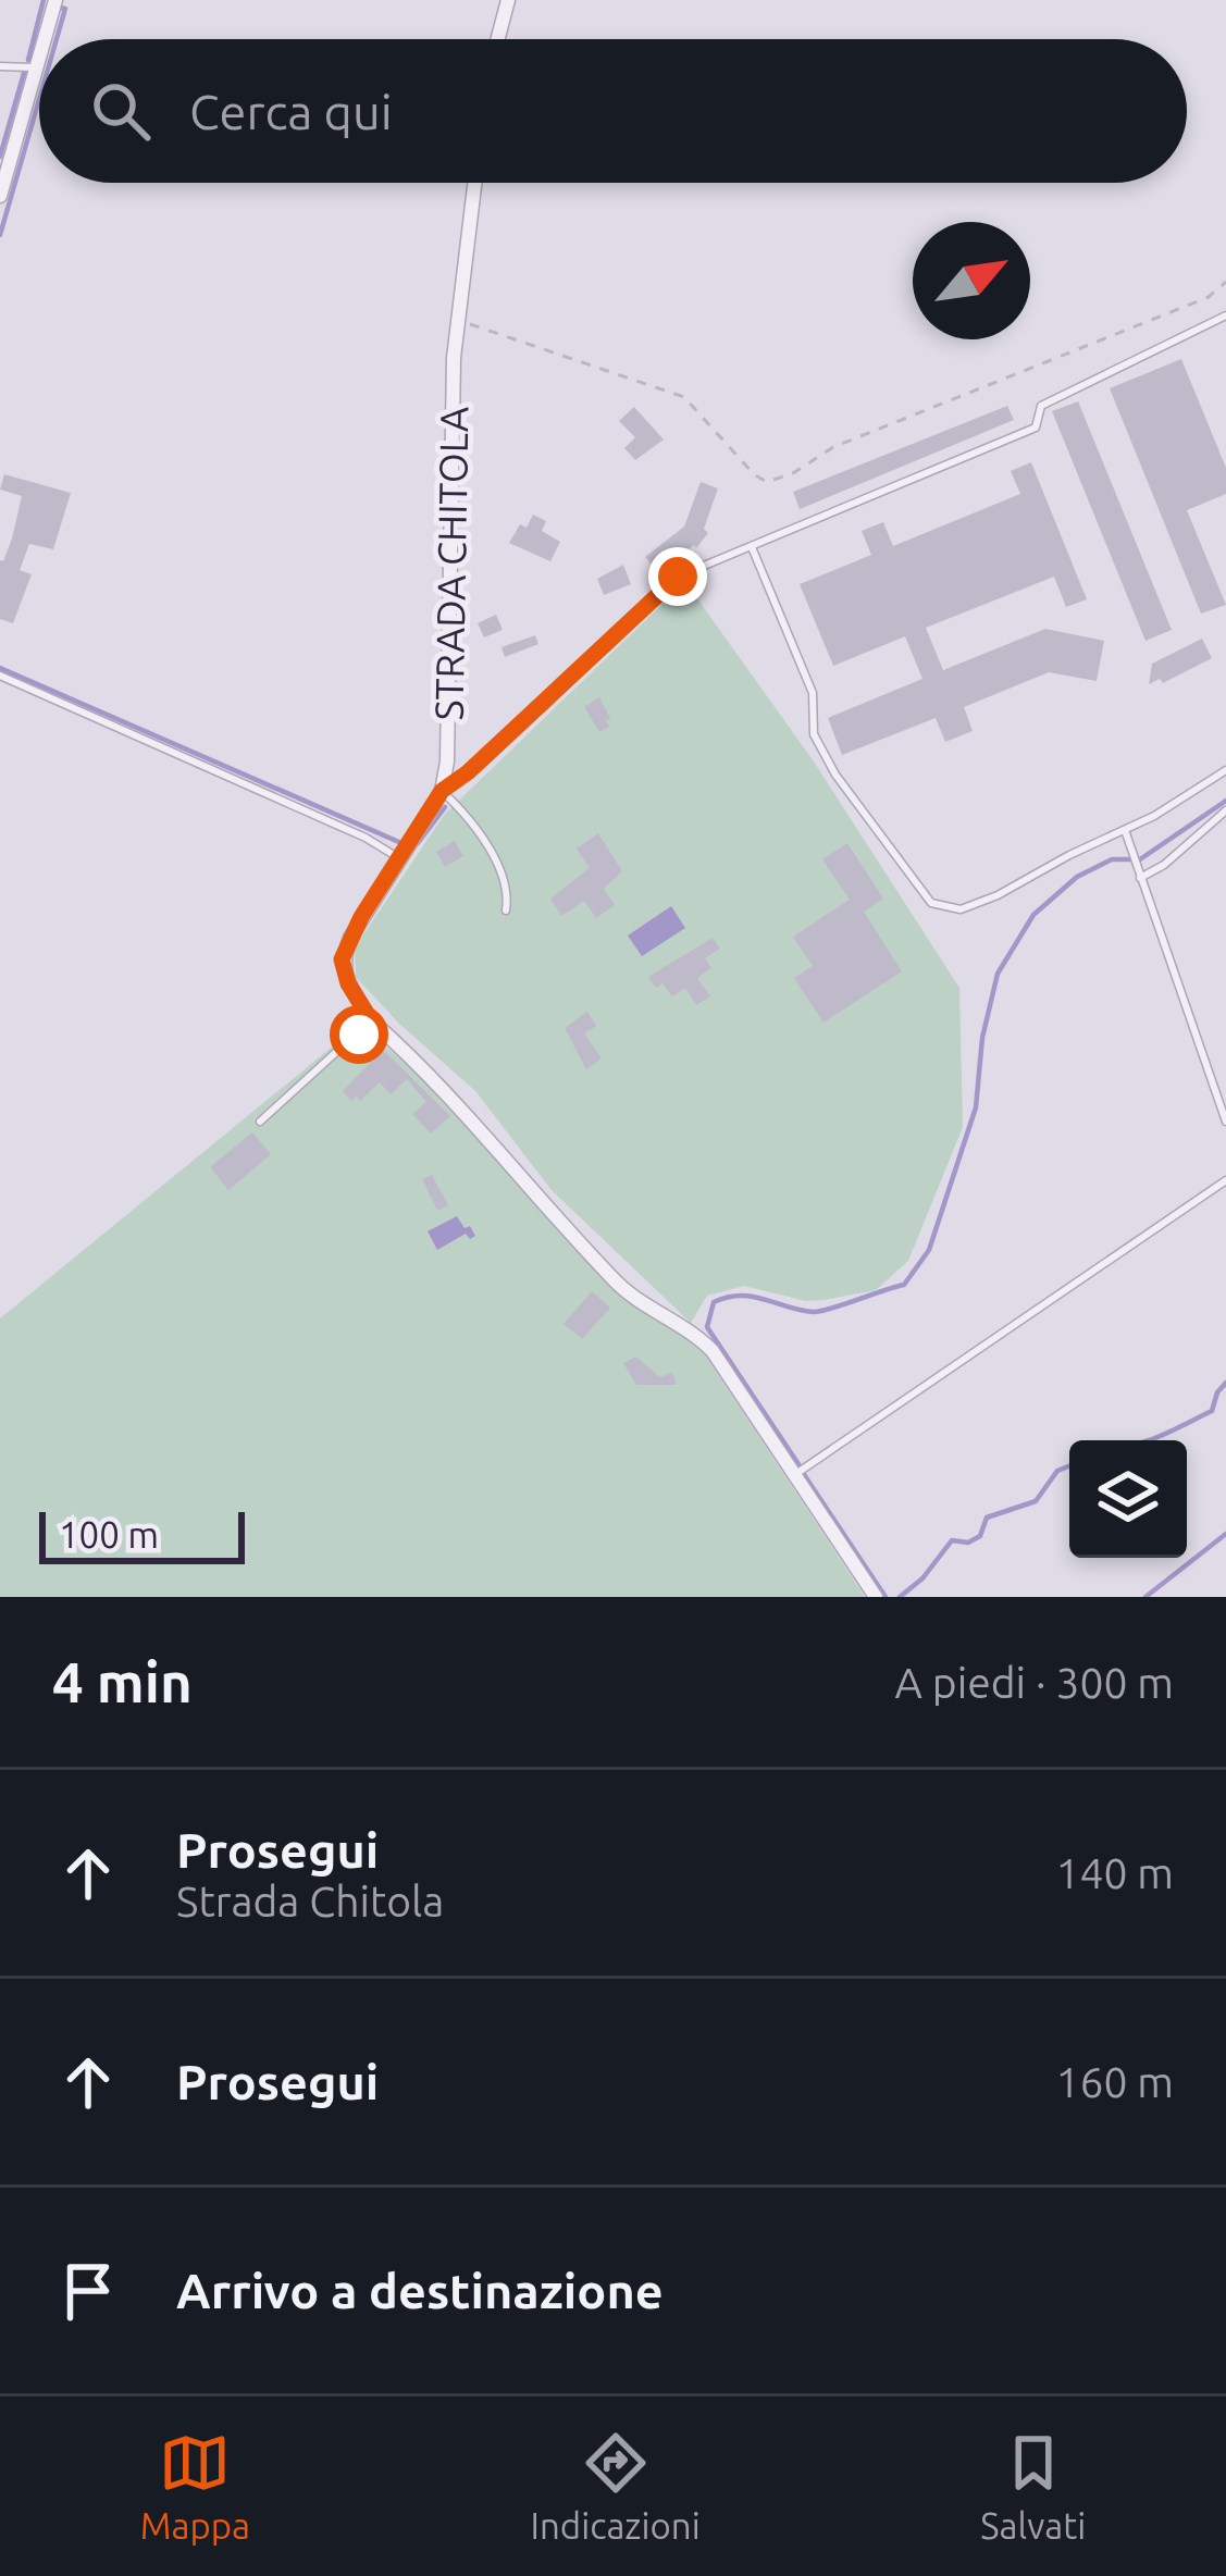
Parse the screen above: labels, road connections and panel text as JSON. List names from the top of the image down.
{
  "streets": {
    "street": ["STRADA CHITOLA"]
  },
  "scale_bar": "100 m",
  "north": "top right",
  "page": {
    "search": "Cerca qui",
    "scale": "100 m",
    "heading": ["4 min", "A piedi · 300 m"],
    "list": [
      ["Prosegui", "Strada Chitola", "140 m"],
      ["Prosegui", "160 m"],
      "Arrivo a destinazione"
    ],
    "nav": ["Mappa", "Indicazioni", "Salvati"]
  }
}
